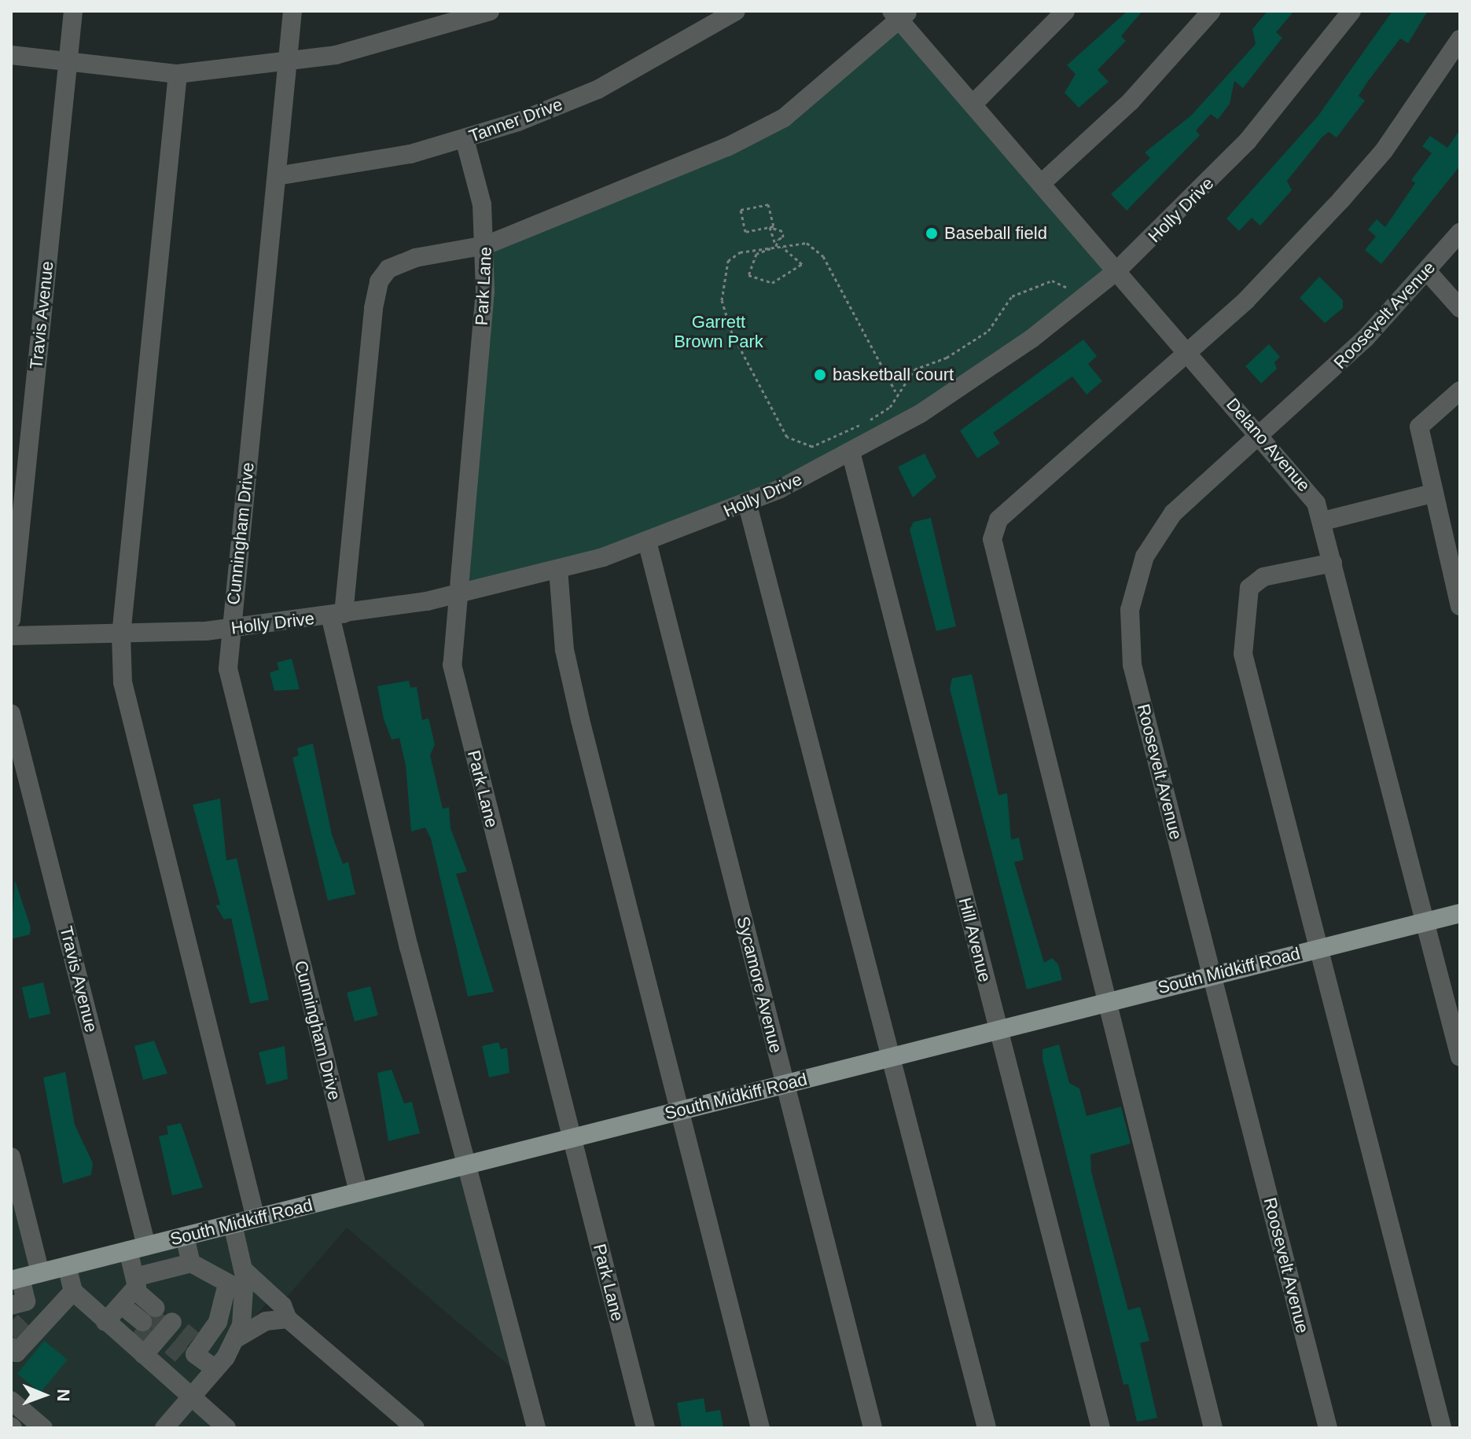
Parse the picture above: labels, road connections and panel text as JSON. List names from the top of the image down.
{
  "streets": {
    "main road": ["South Midkiff Road"],
    "street": [
      "Tanner Drive",
      "Holly Drive",
      "Park Lane",
      "Travis Avenue",
      "Roosevelt Avenue",
      "Delano Avenue",
      "Cunningham Drive",
      "Hill Avenue",
      "Sycamore Avenue"
    ]
  },
  "crossings": [
    ["Tanner Drive", "Park Lane"],
    ["Tanner Drive", "Cunningham Drive"],
    ["Holly Drive", "Park Lane"],
    ["Holly Drive", "Delano Avenue"],
    ["Holly Drive", "Cunningham Drive"],
    ["Holly Drive", "Hill Avenue"],
    ["Holly Drive", "Sycamore Avenue"],
    ["Park Lane", "South Midkiff Road"],
    ["Travis Avenue", "South Midkiff Road"],
    ["Roosevelt Avenue", "Delano Avenue"],
    ["Roosevelt Avenue", "South Midkiff Road"],
    ["Delano Avenue", "South Midkiff Road"],
    ["Cunningham Drive", "South Midkiff Road"],
    ["Hill Avenue", "South Midkiff Road"],
    ["South Midkiff Road", "Sycamore Avenue"]
  ],
  "parks": ["Garrett Brown Park"],
  "places": ["Baseball field", "basketball court"],
  "north": "right"
}
